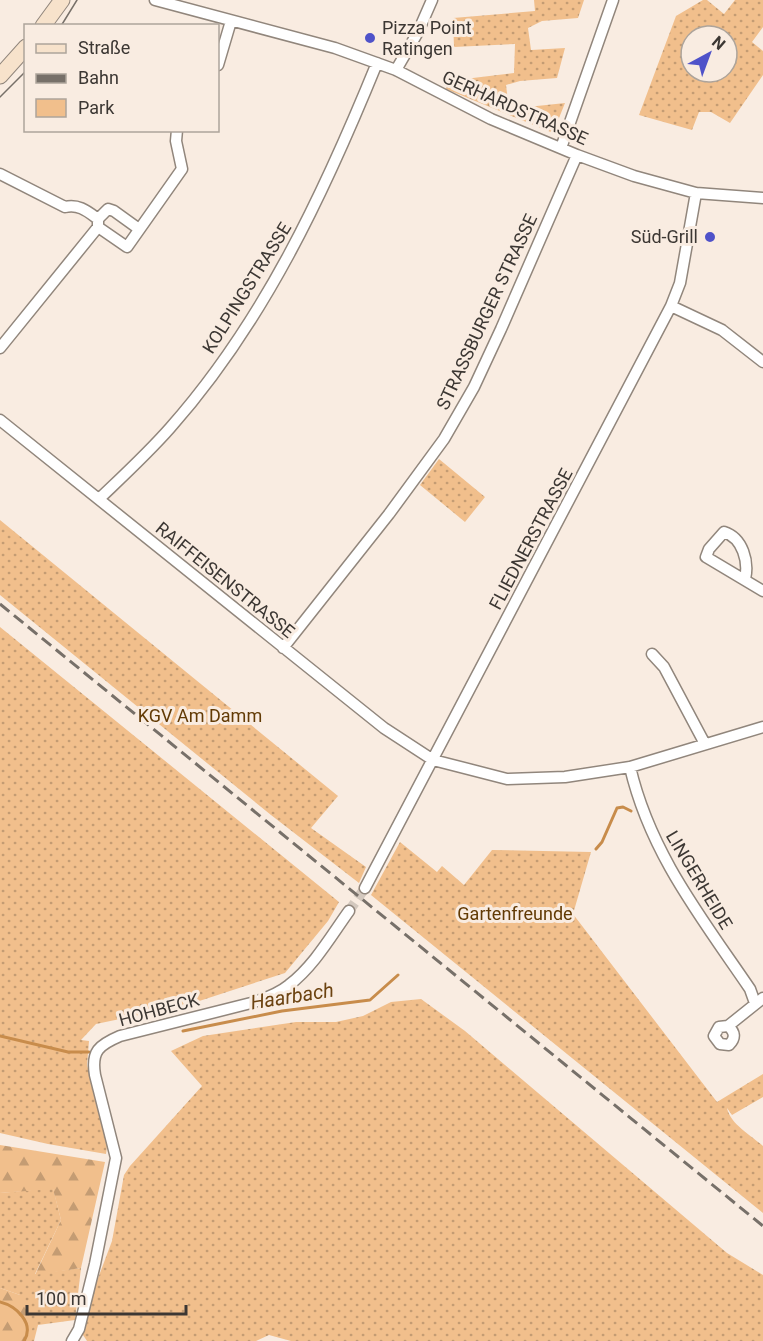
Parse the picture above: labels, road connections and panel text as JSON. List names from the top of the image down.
{
  "streets": {
    "street": [
      "GERHARDSTRASSE",
      "KOLPINGSTRASSE",
      "STRASSBURGER STRASSE",
      "FLIEDNERSTRASSE",
      "RAIFFEISENSTRASSE",
      "LINGERHEIDE",
      "HOHBECK"
    ]
  },
  "crossings": [
    ["GERHARDSTRASSE", "KOLPINGSTRASSE"],
    ["GERHARDSTRASSE", "STRASSBURGER STRASSE"],
    ["GERHARDSTRASSE", "FLIEDNERSTRASSE"],
    ["KOLPINGSTRASSE", "RAIFFEISENSTRASSE"],
    ["STRASSBURGER STRASSE", "RAIFFEISENSTRASSE"],
    ["FLIEDNERSTRASSE", "RAIFFEISENSTRASSE"],
    ["RAIFFEISENSTRASSE", "LINGERHEIDE"]
  ],
  "water": ["Haarbach"],
  "parks": ["KGV Am Damm", "Gartenfreunde"],
  "places": ["Pizza Point Ratingen", "Süd-Grill"],
  "legend": ["Straße", "Bahn", "Park"],
  "scale_bar": "100 m",
  "north": "top right"
}
